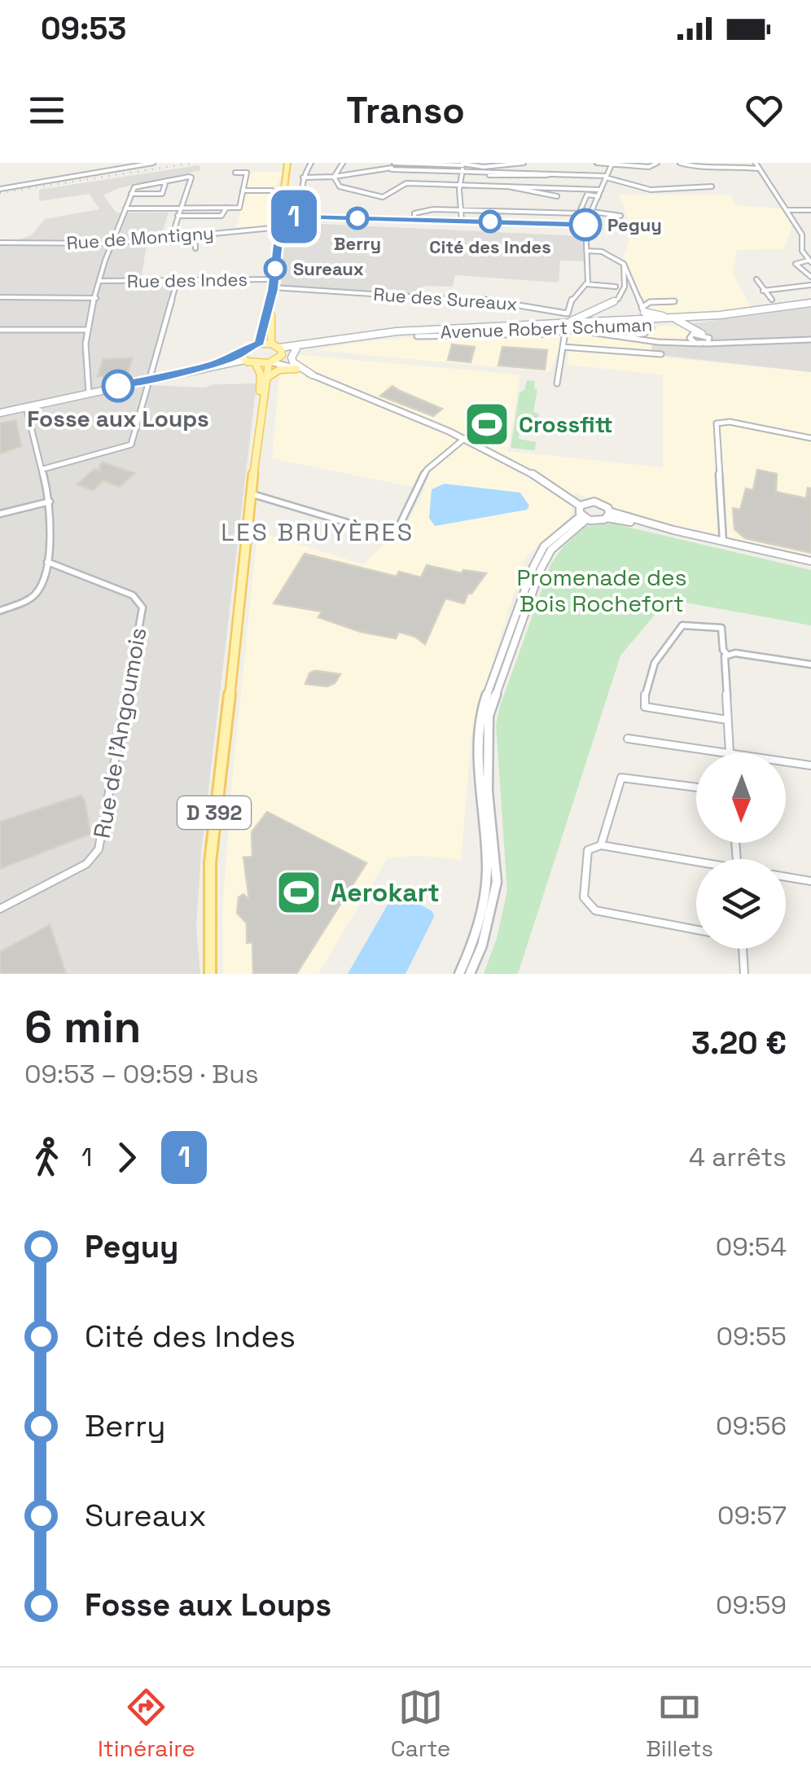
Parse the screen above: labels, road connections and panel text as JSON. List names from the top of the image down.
{
  "streets": {
    "main road": ["Avenue Robert Schuman", "D 392"],
    "street": [
      "Rue de Montigny",
      "Rue des Indes",
      "Rue des Sureaux",
      "Rue de l'Angoumois"
    ]
  },
  "districts": ["LES BRUYÈRES"],
  "parks": ["Promenade des Bois Rochefort"],
  "places": {
    "other": [
      "Berry",
      "Cité des Indes",
      "Peguy",
      "Sureaux",
      "Fosse aux Loups"
    ],
    "sports": ["Crossfitt", "Aerokart"]
  },
  "lines": ["bus line 1"],
  "north": "bottom",
  "page": {
    "status": "09:53",
    "header": "Transo",
    "on_map": "1",
    "heading": ["6 min", "09:53 – 09:59 · Bus", "3.20 €"],
    "legs": ["1", "1", "4 arrêts"],
    "list": [
      {
        "name": "Peguy",
        "value": "09:54"
      },
      {
        "name": "Cité des Indes",
        "value": "09:55"
      },
      {
        "name": "Berry",
        "value": "09:56"
      },
      {
        "name": "Sureaux",
        "value": "09:57"
      },
      {
        "name": "Fosse aux Loups",
        "value": "09:59"
      }
    ],
    "tabs": ["Itinéraire", "Carte", "Billets"]
  }
}
